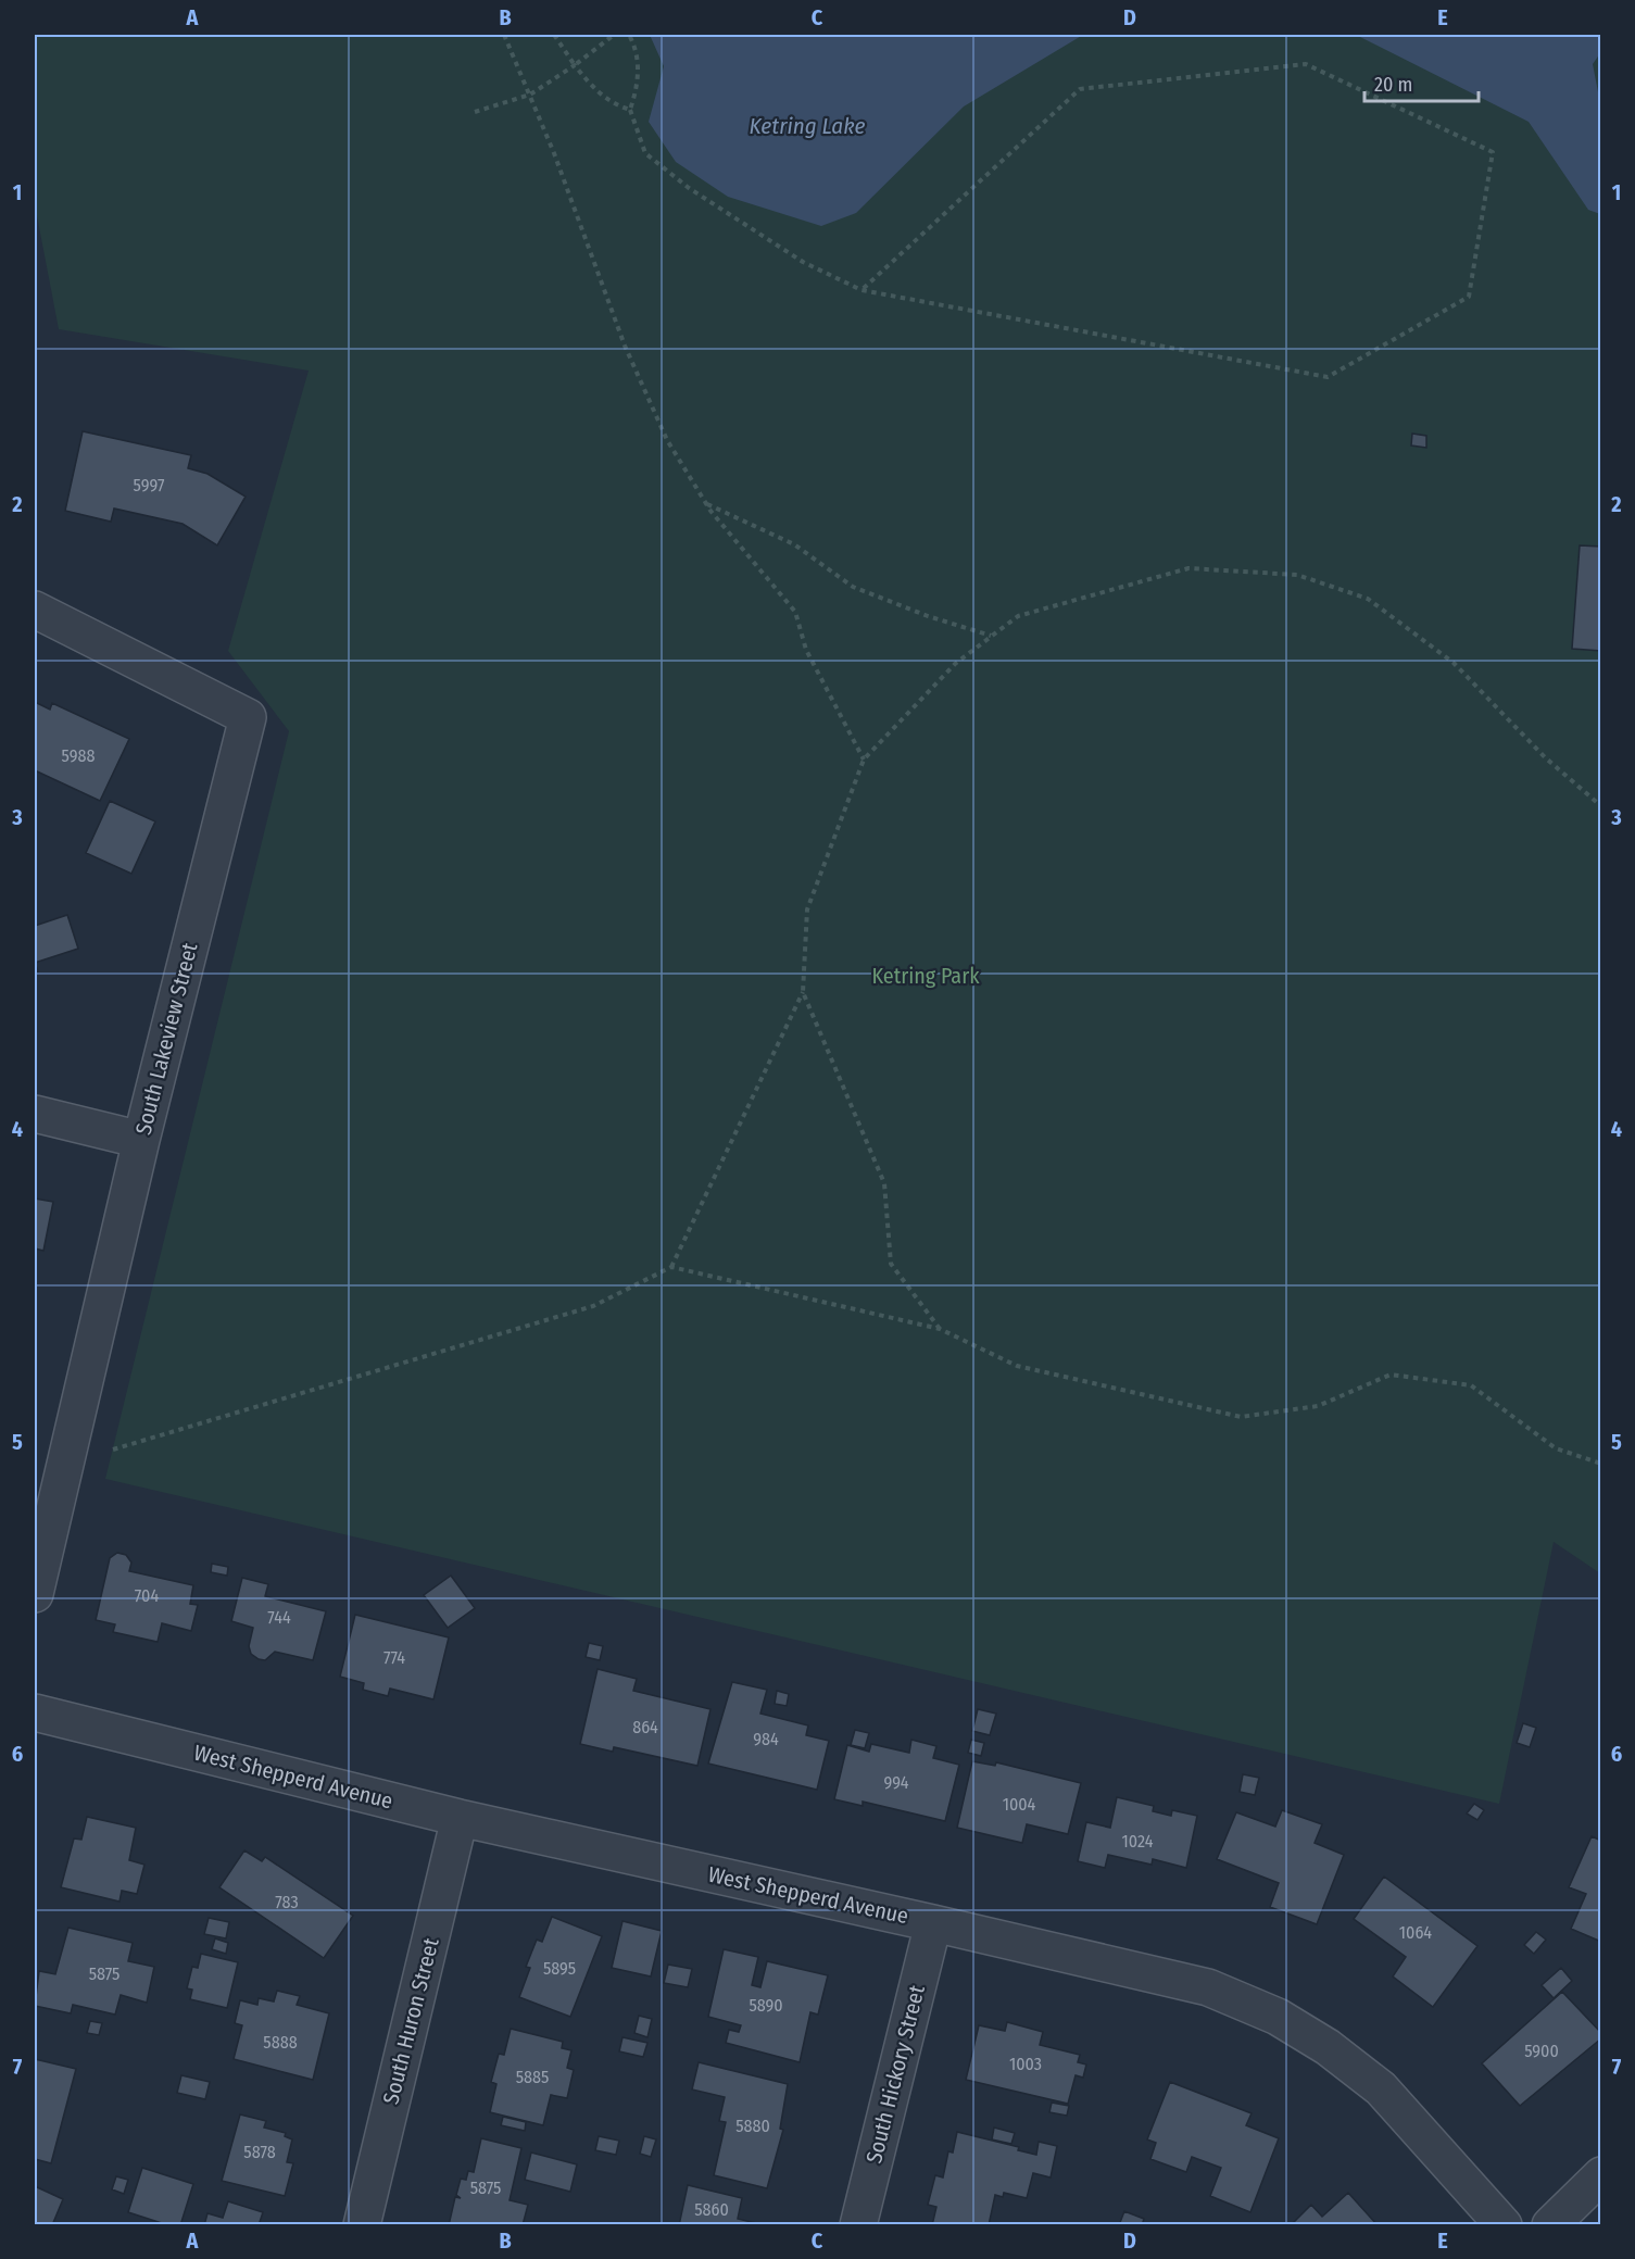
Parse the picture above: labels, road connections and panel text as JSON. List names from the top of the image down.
{
  "streets": {
    "street": [
      "South Lakeview Street",
      "West Shepperd Avenue",
      "South Huron Street",
      "South Hickory Street"
    ]
  },
  "crossings": [
    ["West Shepperd Avenue", "South Huron Street"],
    ["West Shepperd Avenue", "South Hickory Street"]
  ],
  "water": ["Ketring Lake"],
  "parks": ["Ketring Park"],
  "house_numbers": [
    "5997",
    "5988",
    "704",
    "744",
    "774",
    "864",
    "984",
    "994",
    "1004",
    "1024",
    "783",
    "1064",
    "5895",
    "5875",
    "5890",
    "5888",
    "5900",
    "1003",
    "5885",
    "5880",
    "5878",
    "5875",
    "5860"
  ],
  "scale_bar": "20 m",
  "grid": {
    "columns": [
      "A",
      "B",
      "C",
      "D",
      "E"
    ],
    "rows": [
      "1",
      "2",
      "3",
      "4",
      "5",
      "6",
      "7"
    ]
  }
}
